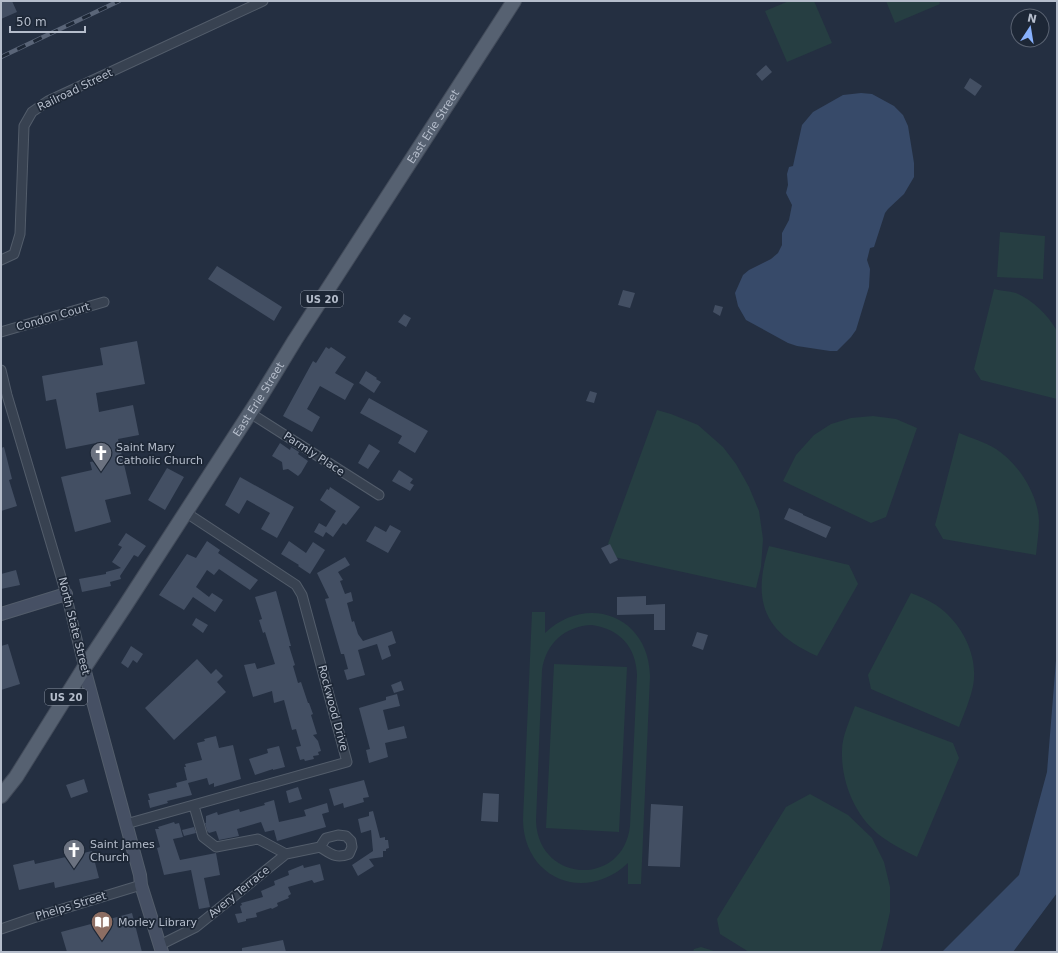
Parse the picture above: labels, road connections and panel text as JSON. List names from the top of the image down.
{
  "streets": {
    "main road": ["East Erie Street", "US 20", "North State Street"],
    "street": [
      "Railroad Street",
      "Condon Court",
      "Parmly Place",
      "Rockwood Drive",
      "Avery Terrace",
      "Phelps Street"
    ]
  },
  "crossings": [
    ["East Erie Street", "Parmly Place"],
    ["East Erie Street", "North State Street"],
    ["East Erie Street", "Rockwood Drive"],
    ["North State Street", "Rockwood Drive"],
    ["North State Street", "Avery Terrace"],
    ["North State Street", "Phelps Street"]
  ],
  "places": {
    "church": ["Saint Mary Catholic Church", "Saint James Church"],
    "library": ["Morley Library"]
  },
  "scale_bar": "50 m",
  "north": "top"
}
